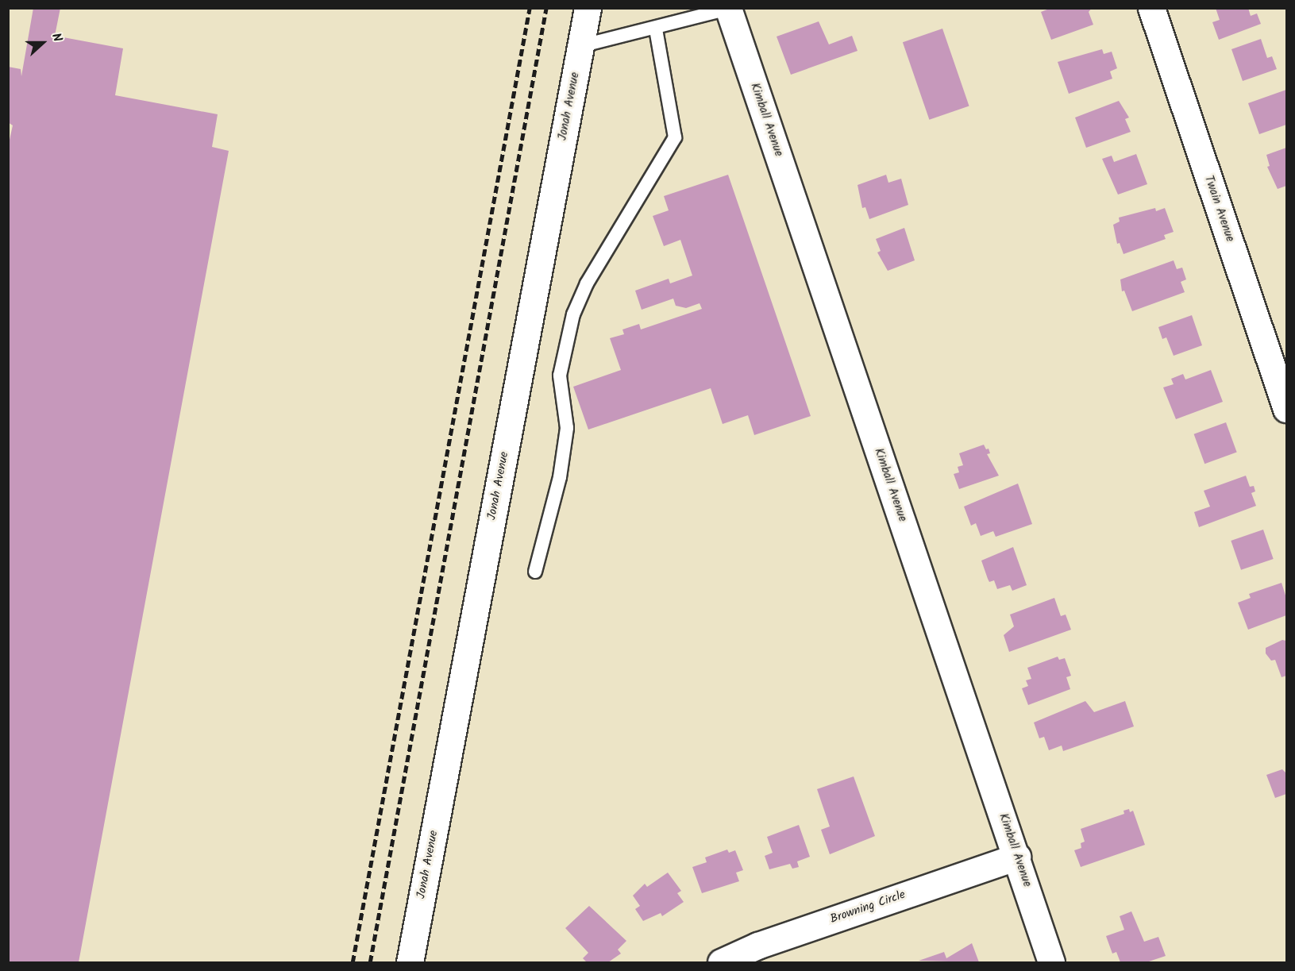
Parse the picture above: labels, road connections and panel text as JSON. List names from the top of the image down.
{
  "streets": {
    "street": [
      "Jonah Avenue",
      "Kimball Avenue",
      "Twain Avenue",
      "Browning Circle"
    ]
  },
  "crossings": [
    ["Kimball Avenue", "Browning Circle"]
  ],
  "north": "right"
}
